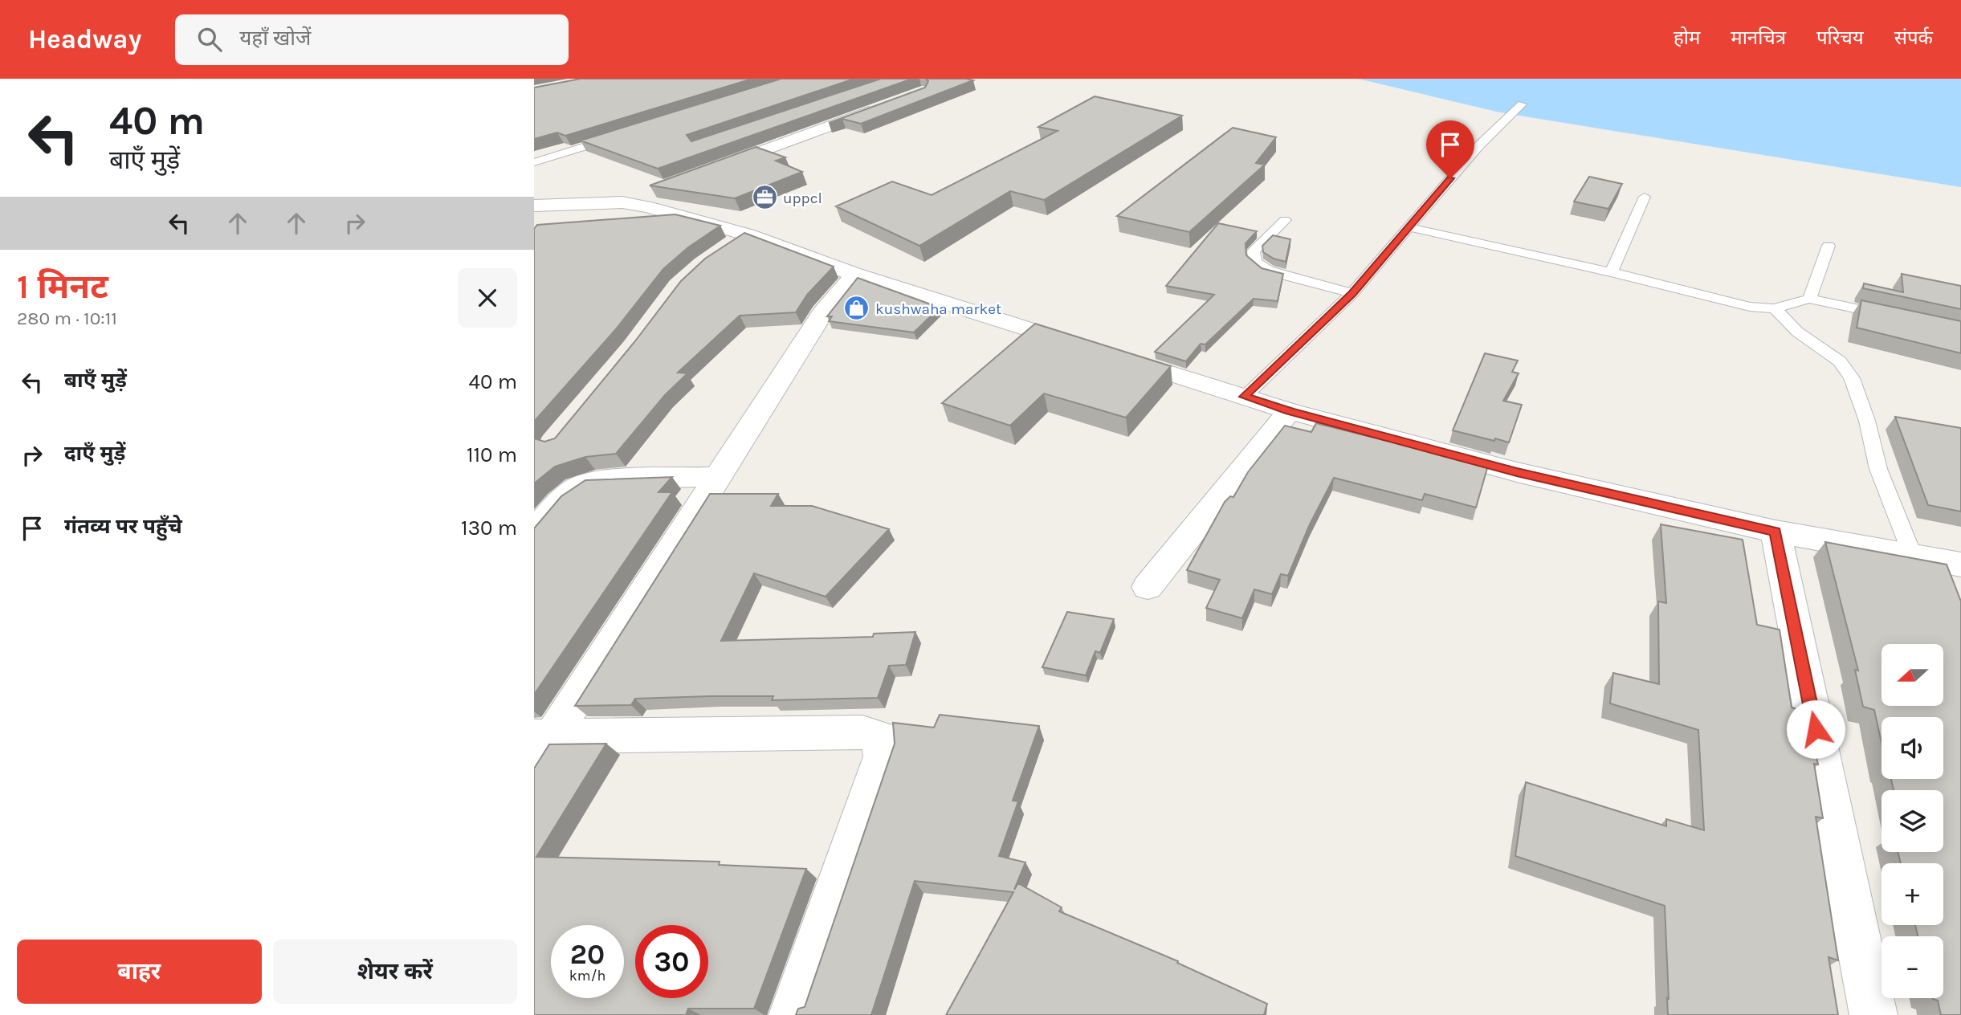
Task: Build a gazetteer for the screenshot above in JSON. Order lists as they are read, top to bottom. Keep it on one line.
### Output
{"places":{"office":["uppcl"],"shop":["kushwaha market"]},"north":"left","page":{"header":"Headway","search":"यहाँ खोजें","nav":["होम","मानचित्र","परिचय","संपर्क"],"turn":["40 m","बाएँ मुड़ें"],"heading":["1 मिनट","280 m · 10:11"],"list":[{"name":"बाएँ मुड़ें","value":"40 m"},{"name":"दाएँ मुड़ें","value":"110 m"},{"name":"गंतव्य पर पहुँचे","value":"130 m"}],"map_buttons":["+","−"],"speed":"20 km/h","limit":"30","buttons":["बाहर","शेयर करें"]}}
